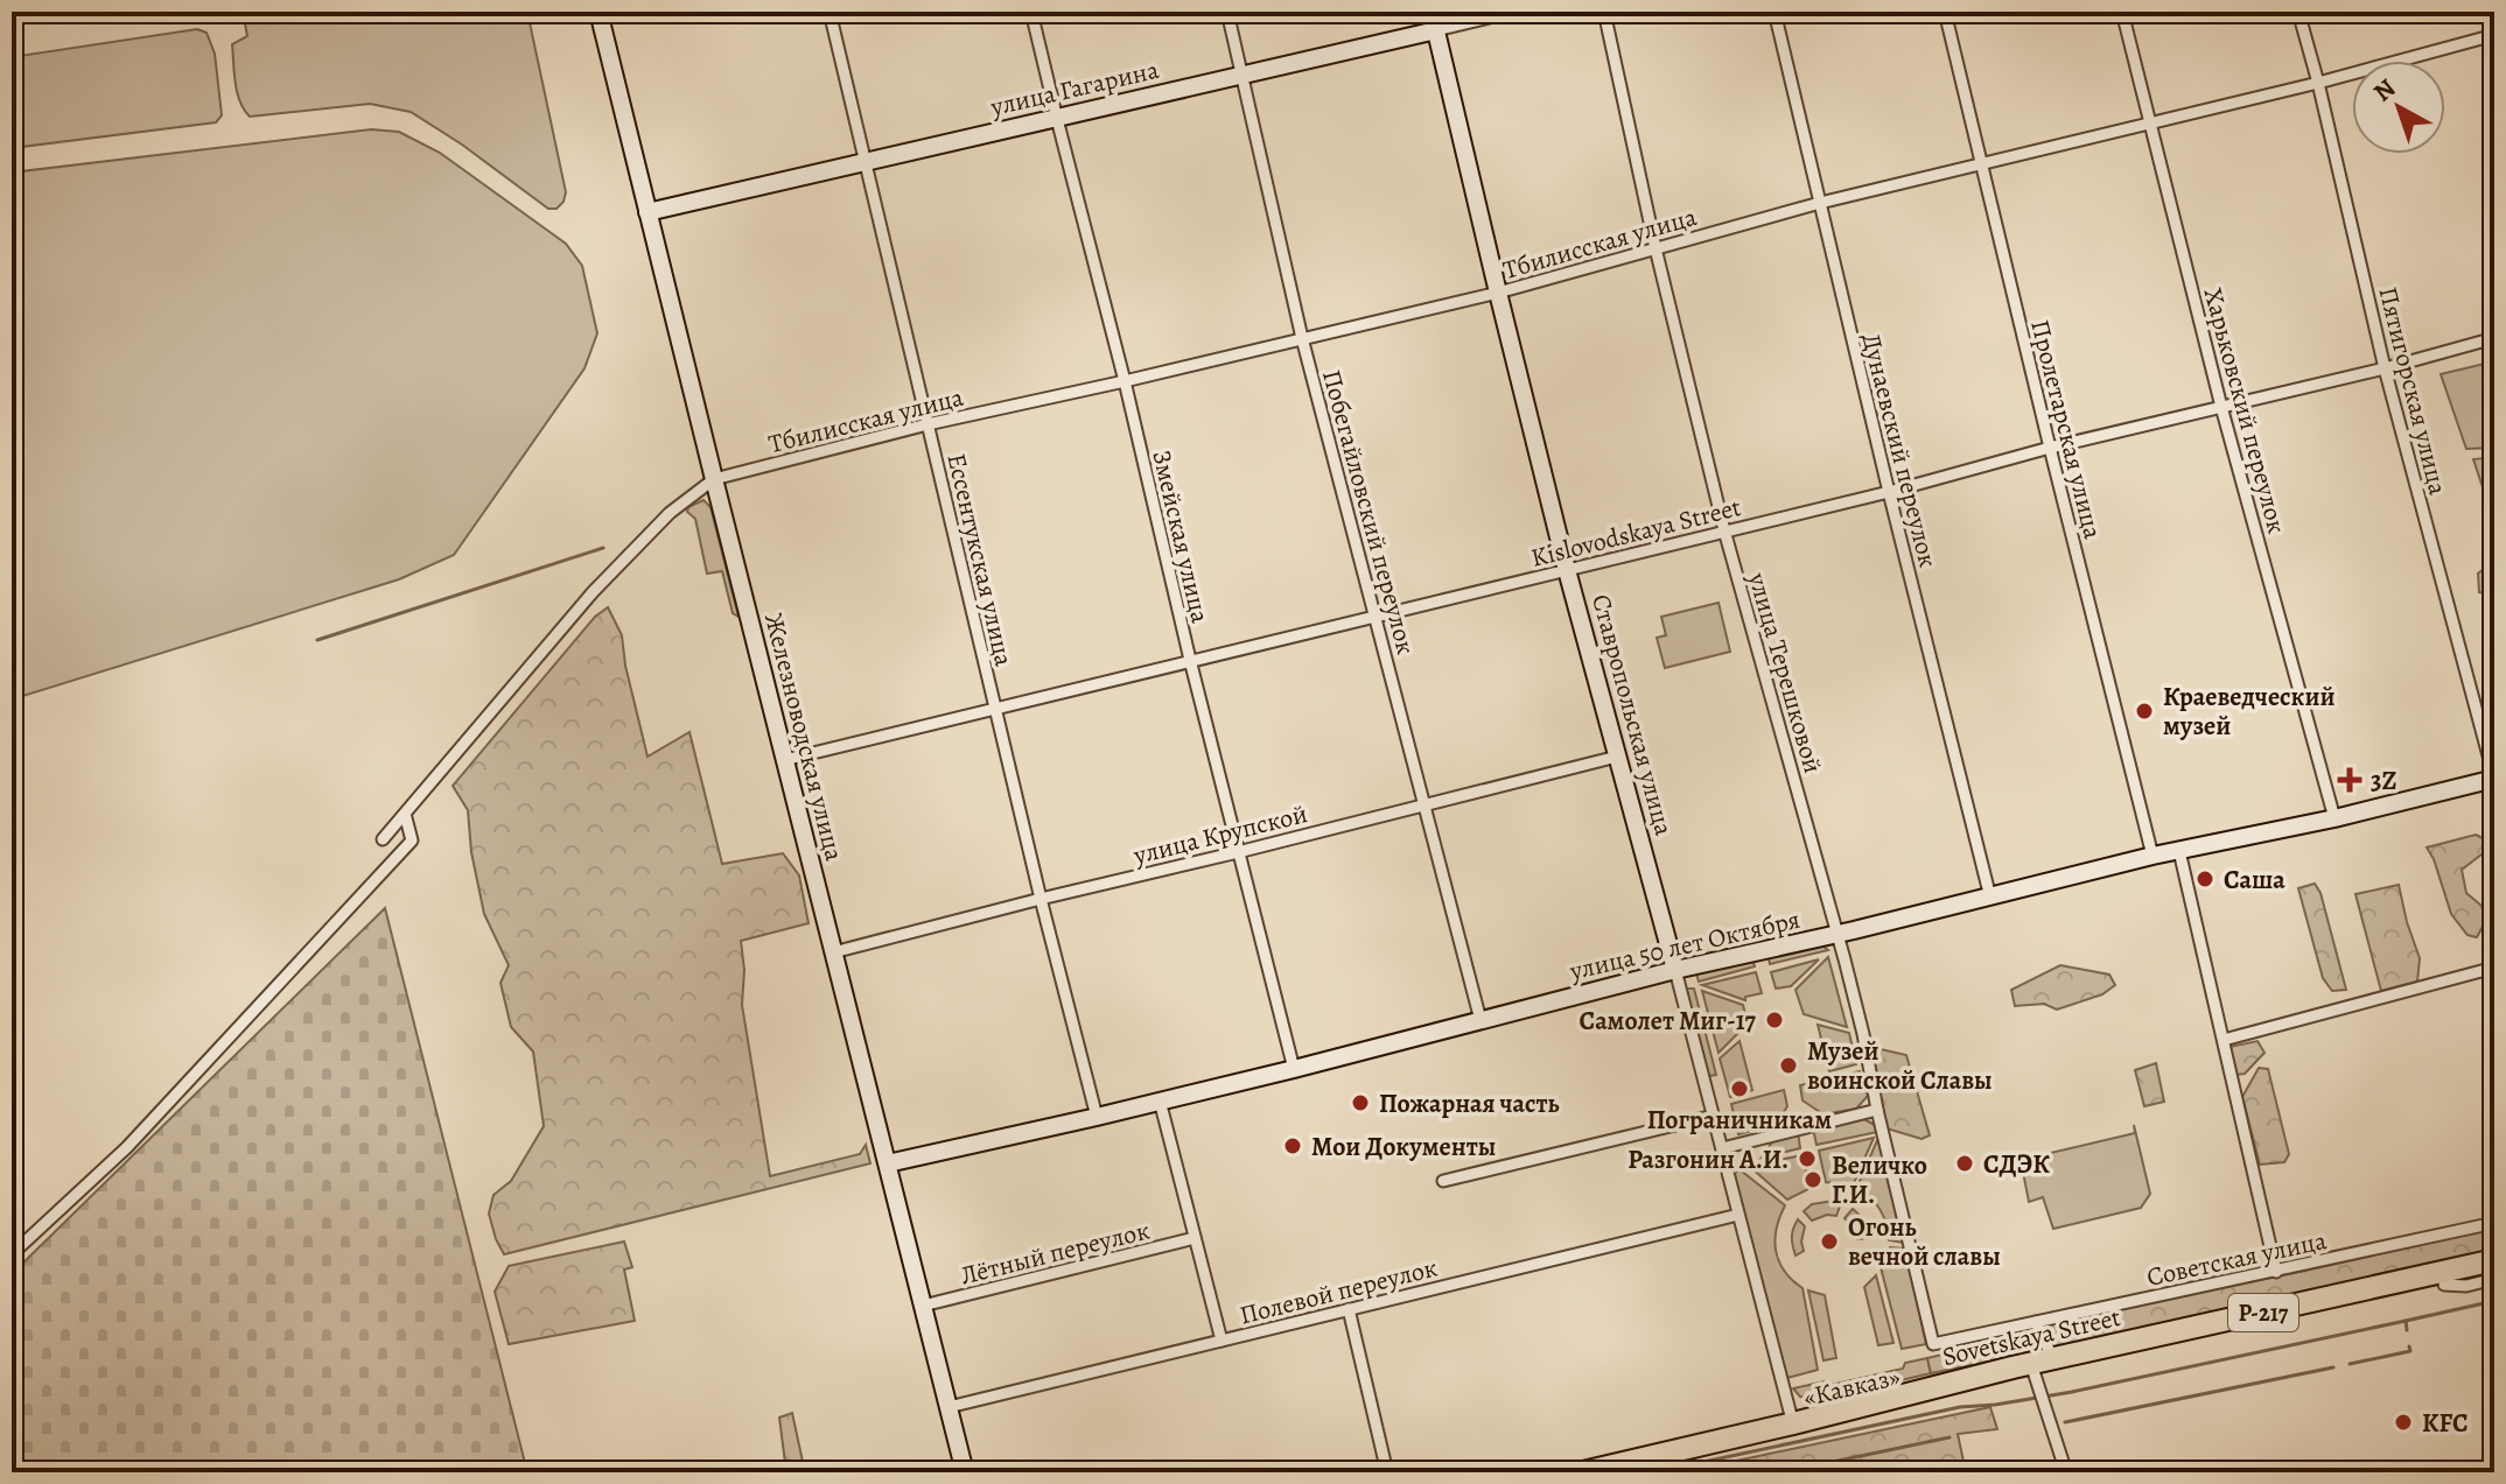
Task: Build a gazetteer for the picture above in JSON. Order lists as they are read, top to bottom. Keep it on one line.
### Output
{"streets":{"highway":["Р-217","Sovetskaya Street","«Кавказ»"],"main road":["улица Гагарина","Ставропольская улица","Железноводская улица","улица 50 лет Октября"],"street":["Тбилисская улица","Пятигорская улица","Харьковский переулок","Пролетарская улица","Дунаевский переулок","Побегайловский переулок","Kislovodskaya Street","Змейская улица","Ессентукская улица","улица Терешковой","улица Крупской","Лётный переулок","Советская улица","Полевой переулок"]},"crossings":[["улица Гагарина","Побегайловский переулок"],["улица Гагарина","Змейская улица"],["улица Гагарина","Ессентукская улица"],["улица Гагарина","Ставропольская улица"],["улица Гагарина","Железноводская улица"],["Тбилисская улица","Пятигорская улица"],["Тбилисская улица","Харьковский переулок"],["Тбилисская улица","Пролетарская улица"],["Тбилисская улица","Дунаевский переулок"],["Тбилисская улица","Побегайловский переулок"],["Тбилисская улица","Змейская улица"],["Тбилисская улица","Ессентукская улица"],["Тбилисская улица","улица Терешковой"],["Тбилисская улица","Ставропольская улица"],["Тбилисская улица","Железноводская улица"],["Пятигорская улица","Kislovodskaya Street"],["Пятигорская улица","улица 50 лет Октября"],["Харьковский переулок","Kislovodskaya Street"],["Харьковский переулок","улица 50 лет Октября"],["Пролетарская улица","Kislovodskaya Street"],["Пролетарская улица","улица 50 лет Октября"],["Дунаевский переулок","Kislovodskaya Street"],["Дунаевский переулок","улица 50 лет Октября"],["Побегайловский переулок","Kislovodskaya Street"],["Побегайловский переулок","улица Крупской"],["Побегайловский переулок","улица 50 лет Октября"],["Kislovodskaya Street","Змейская улица"],["Kislovodskaya Street","Ессентукская улица"],["Kislovodskaya Street","улица Терешковой"],["Kislovodskaya Street","Ставропольская улица"],["Kislovodskaya Street","Железноводская улица"],["Змейская улица","улица Крупской"],["Змейская улица","улица 50 лет Октября"],["Ессентукская улица","улица Крупской"],["Ессентукская улица","улица 50 лет Октября"],["улица Терешковой","улица 50 лет Октября"],["улица Терешковой","Советская улица"],["Ставропольская улица","улица Крупской"],["Ставропольская улица","улица 50 лет Октября"],["Ставропольская улица","Полевой переулок"],["Ставропольская улица","Sovetskaya Street"],["Ставропольская улица","«Кавказ»"],["Железноводская улица","улица Крупской"],["Железноводская улица","улица 50 лет Октября"],["Железноводская улица","Лётный переулок"],["Железноводская улица","Полевой переулок"],["Р-217","Sovetskaya Street"],["Sovetskaya Street","«Кавказ»"]],"places":{"other":["Краеведческий музей","Саша","Самолет Миг-17","Музей воинской Славы","Пограничникам","Пожарная часть","Мои Документы","Разгонин А.И.","СДЭК","Величко Г.И.","Огонь вечной славы","KFC"],"health":["3Z"]},"north":"top left"}
